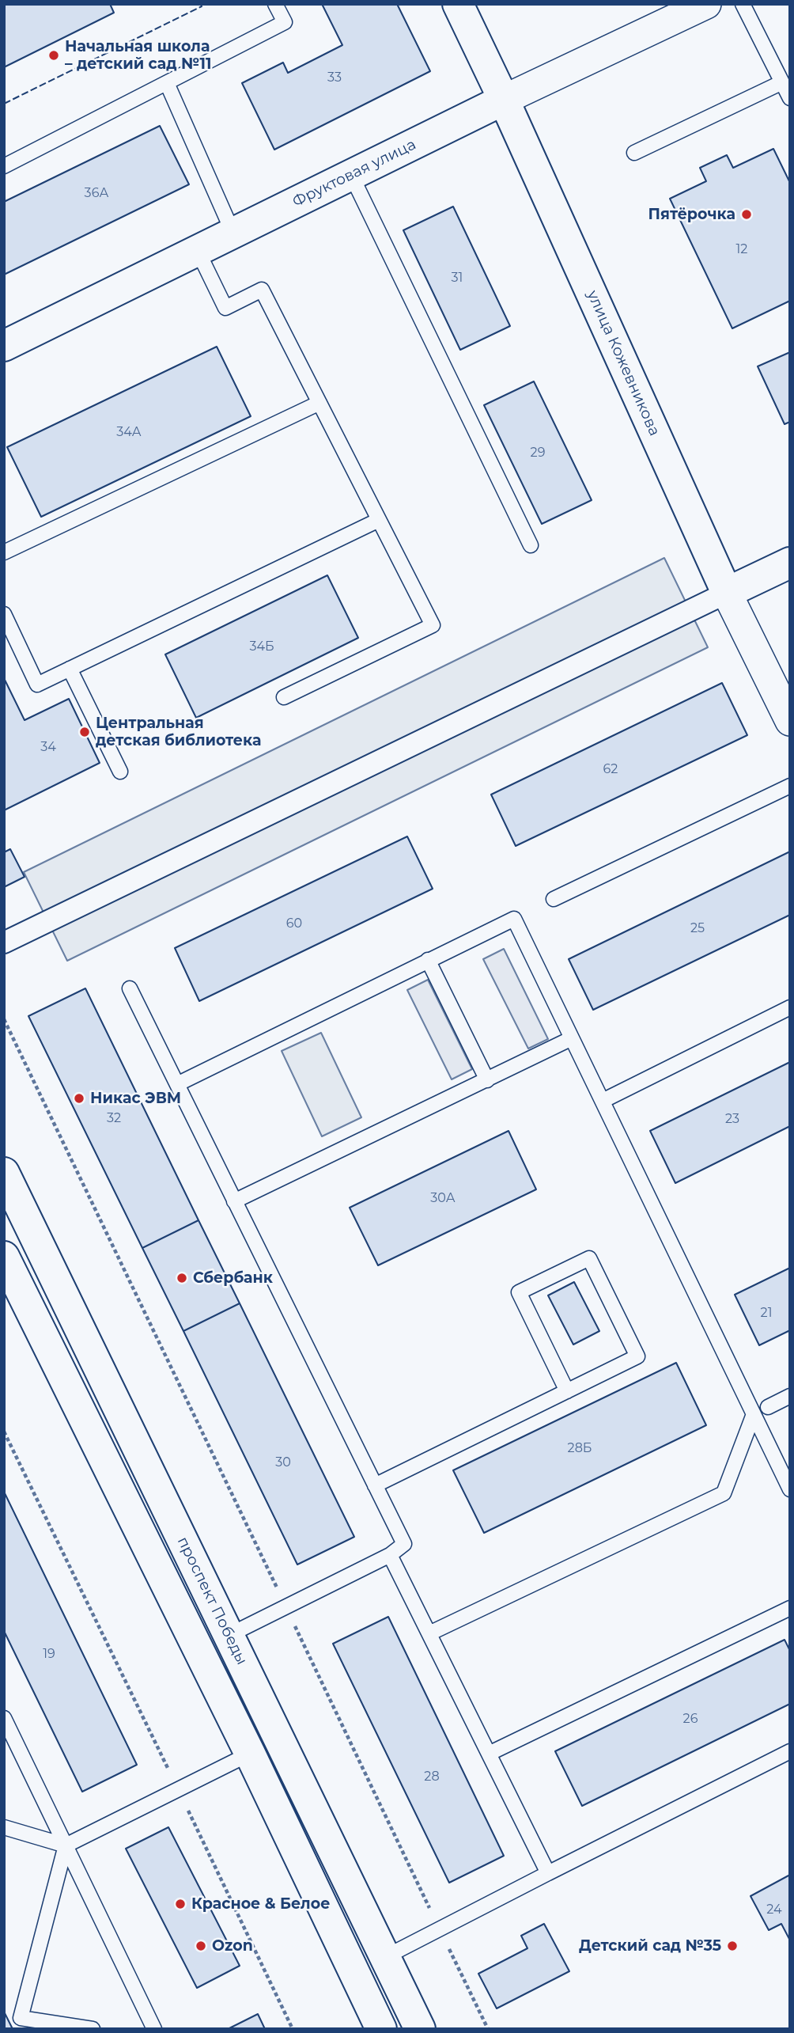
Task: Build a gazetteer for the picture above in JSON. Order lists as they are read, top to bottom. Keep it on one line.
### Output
{"streets":{"main road":["Фруктовая улица","улица Кожевникова","проспект Победы"]},"crossings":[["Фруктовая улица","улица Кожевникова"]],"places":["Начальная школа – детский сад №11","Пятёрочка","Центральная детская библиотека","Никас ЭВМ","Сбербанк","Красное & Белое","Ozon","Детский сад №35"],"house_numbers":["33","36А","12","31","34А","29","34Б","34","62","60","25","32","23","30А","21","28Б","30","19","26","28","24"]}
